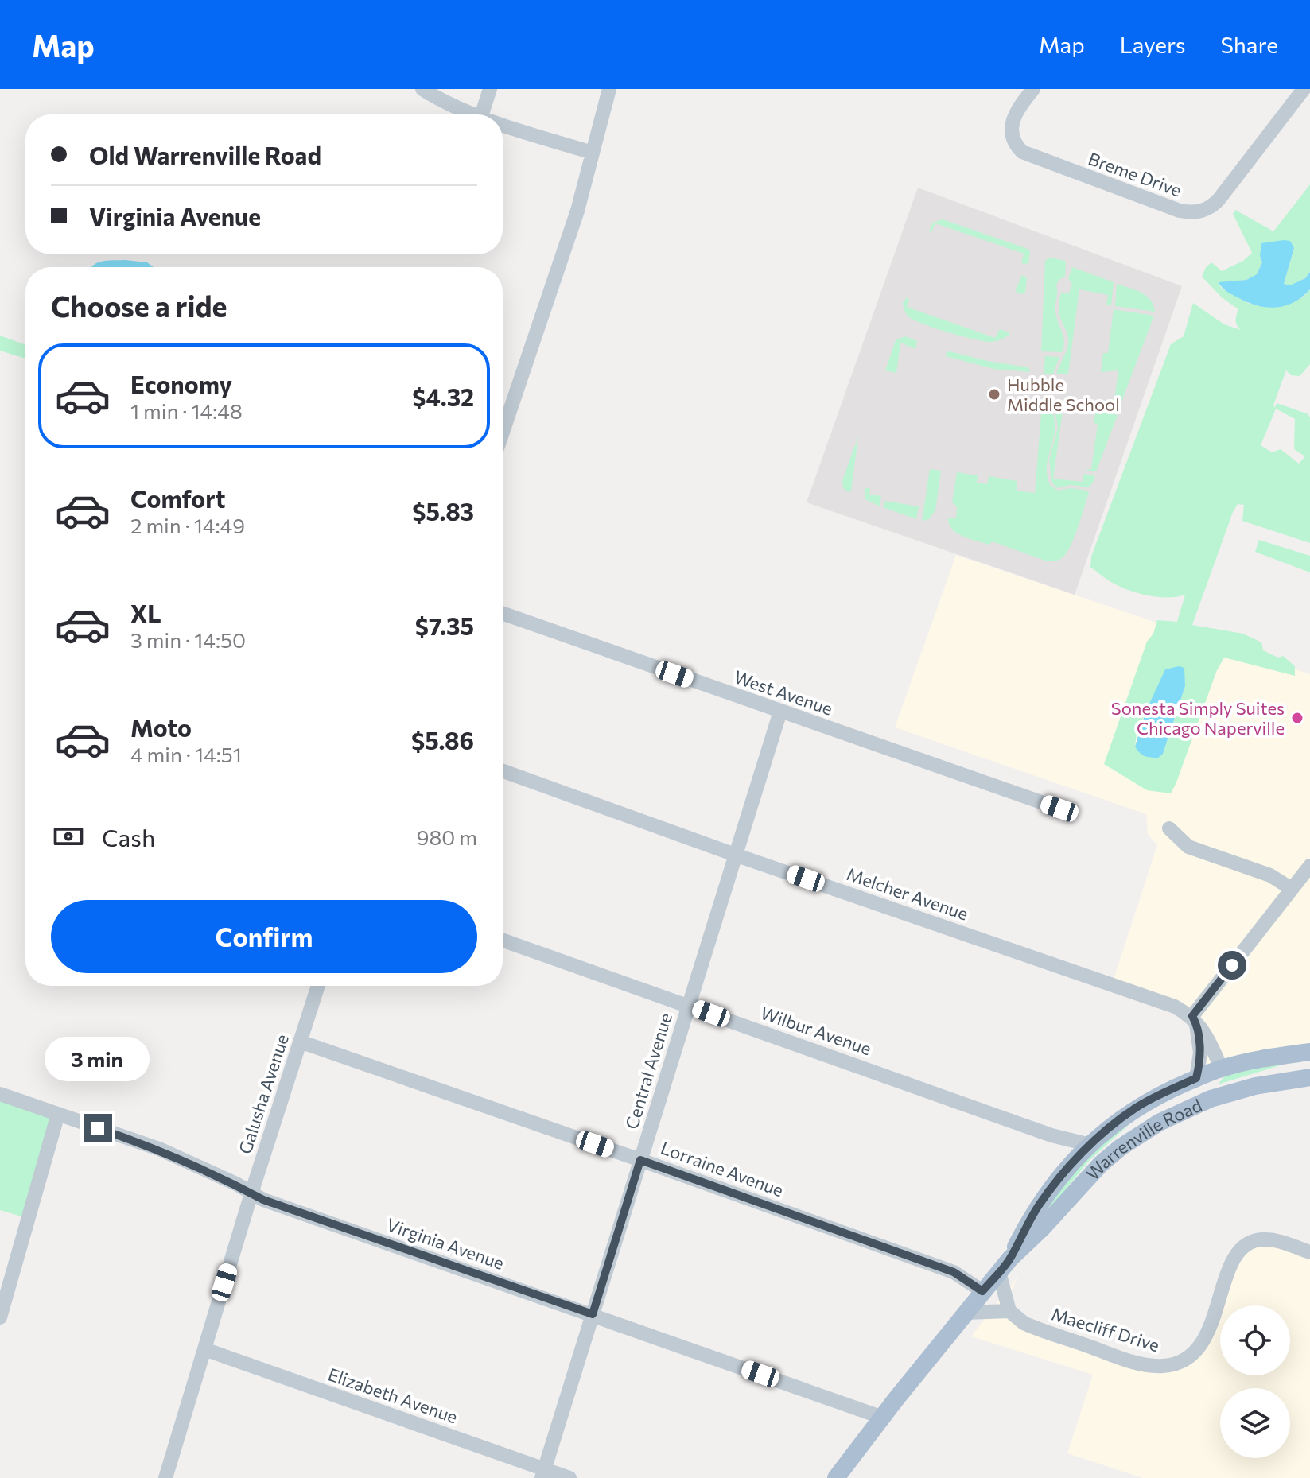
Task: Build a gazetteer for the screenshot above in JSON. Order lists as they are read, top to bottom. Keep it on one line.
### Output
{"streets":{"main road":["Warrenville Road"],"street":["Breme Drive","West Avenue","Melcher Avenue","Wilbur Avenue","Central Avenue","Galusha Avenue","Lorraine Avenue","Virginia Avenue","Maecliff Drive","Elizabeth Avenue"]},"crossings":[["West Avenue","Central Avenue"],["Melcher Avenue","Central Avenue"],["Wilbur Avenue","Central Avenue"],["Wilbur Avenue","Warrenville Road"],["Central Avenue","Lorraine Avenue"],["Central Avenue","Virginia Avenue"],["Central Avenue","Elizabeth Avenue"],["Galusha Avenue","Lorraine Avenue"],["Galusha Avenue","Virginia Avenue"],["Galusha Avenue","Elizabeth Avenue"],["Warrenville Road","Lorraine Avenue"],["Warrenville Road","Virginia Avenue"]],"places":["Hubble Middle School","Sonesta Simply Suites Chicago Naperville"],"page":{"header":"Map","nav":["Map","Layers","Share"],"banner":["Old Warrenville Road","Virginia Avenue"],"heading":"Choose a ride","list":[{"name":"Economy","note":"1 min · 14:48","value":"$4.32"},{"name":"Comfort","note":"2 min · 14:49","value":"$5.83"},{"name":"XL","note":"3 min · 14:50","value":"$7.35"},{"name":"Moto","note":"4 min · 14:51","value":"$5.86"}],"pay":["Cash","980 m"],"buttons":"Confirm","bubble":"3 min"}}
